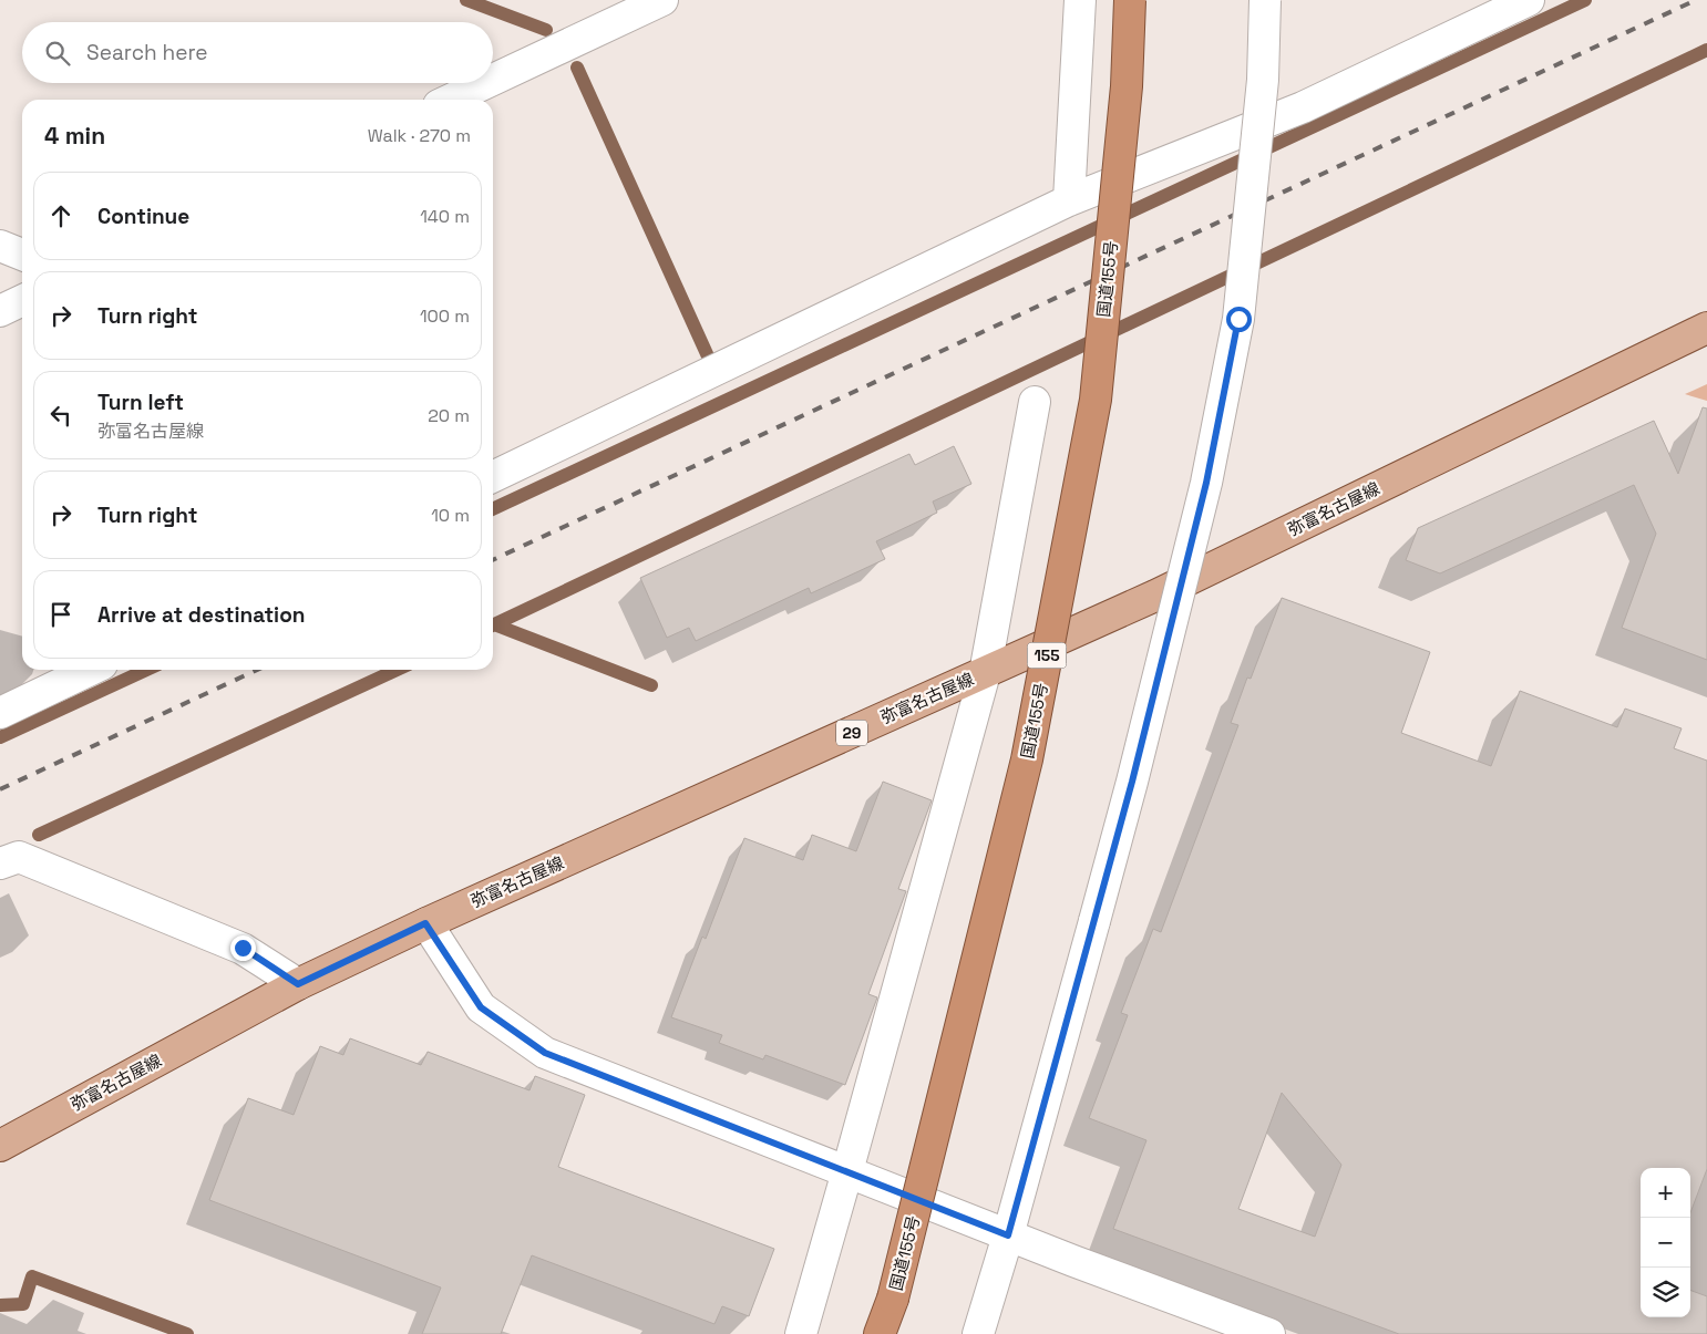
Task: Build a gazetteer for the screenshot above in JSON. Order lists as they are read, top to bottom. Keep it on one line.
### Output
{"streets":{"highway":["国道155号","155"],"main road":["弥富名古屋線","29"]},"page":{"search":"Search here","heading":["4 min","Walk · 270 m"],"list":[["Continue","140 m"],["Turn right","100 m"],["Turn left","弥富名古屋線","20 m"],["Turn right","10 m"],"Arrive at destination"],"map_buttons":["+","−"]}}
